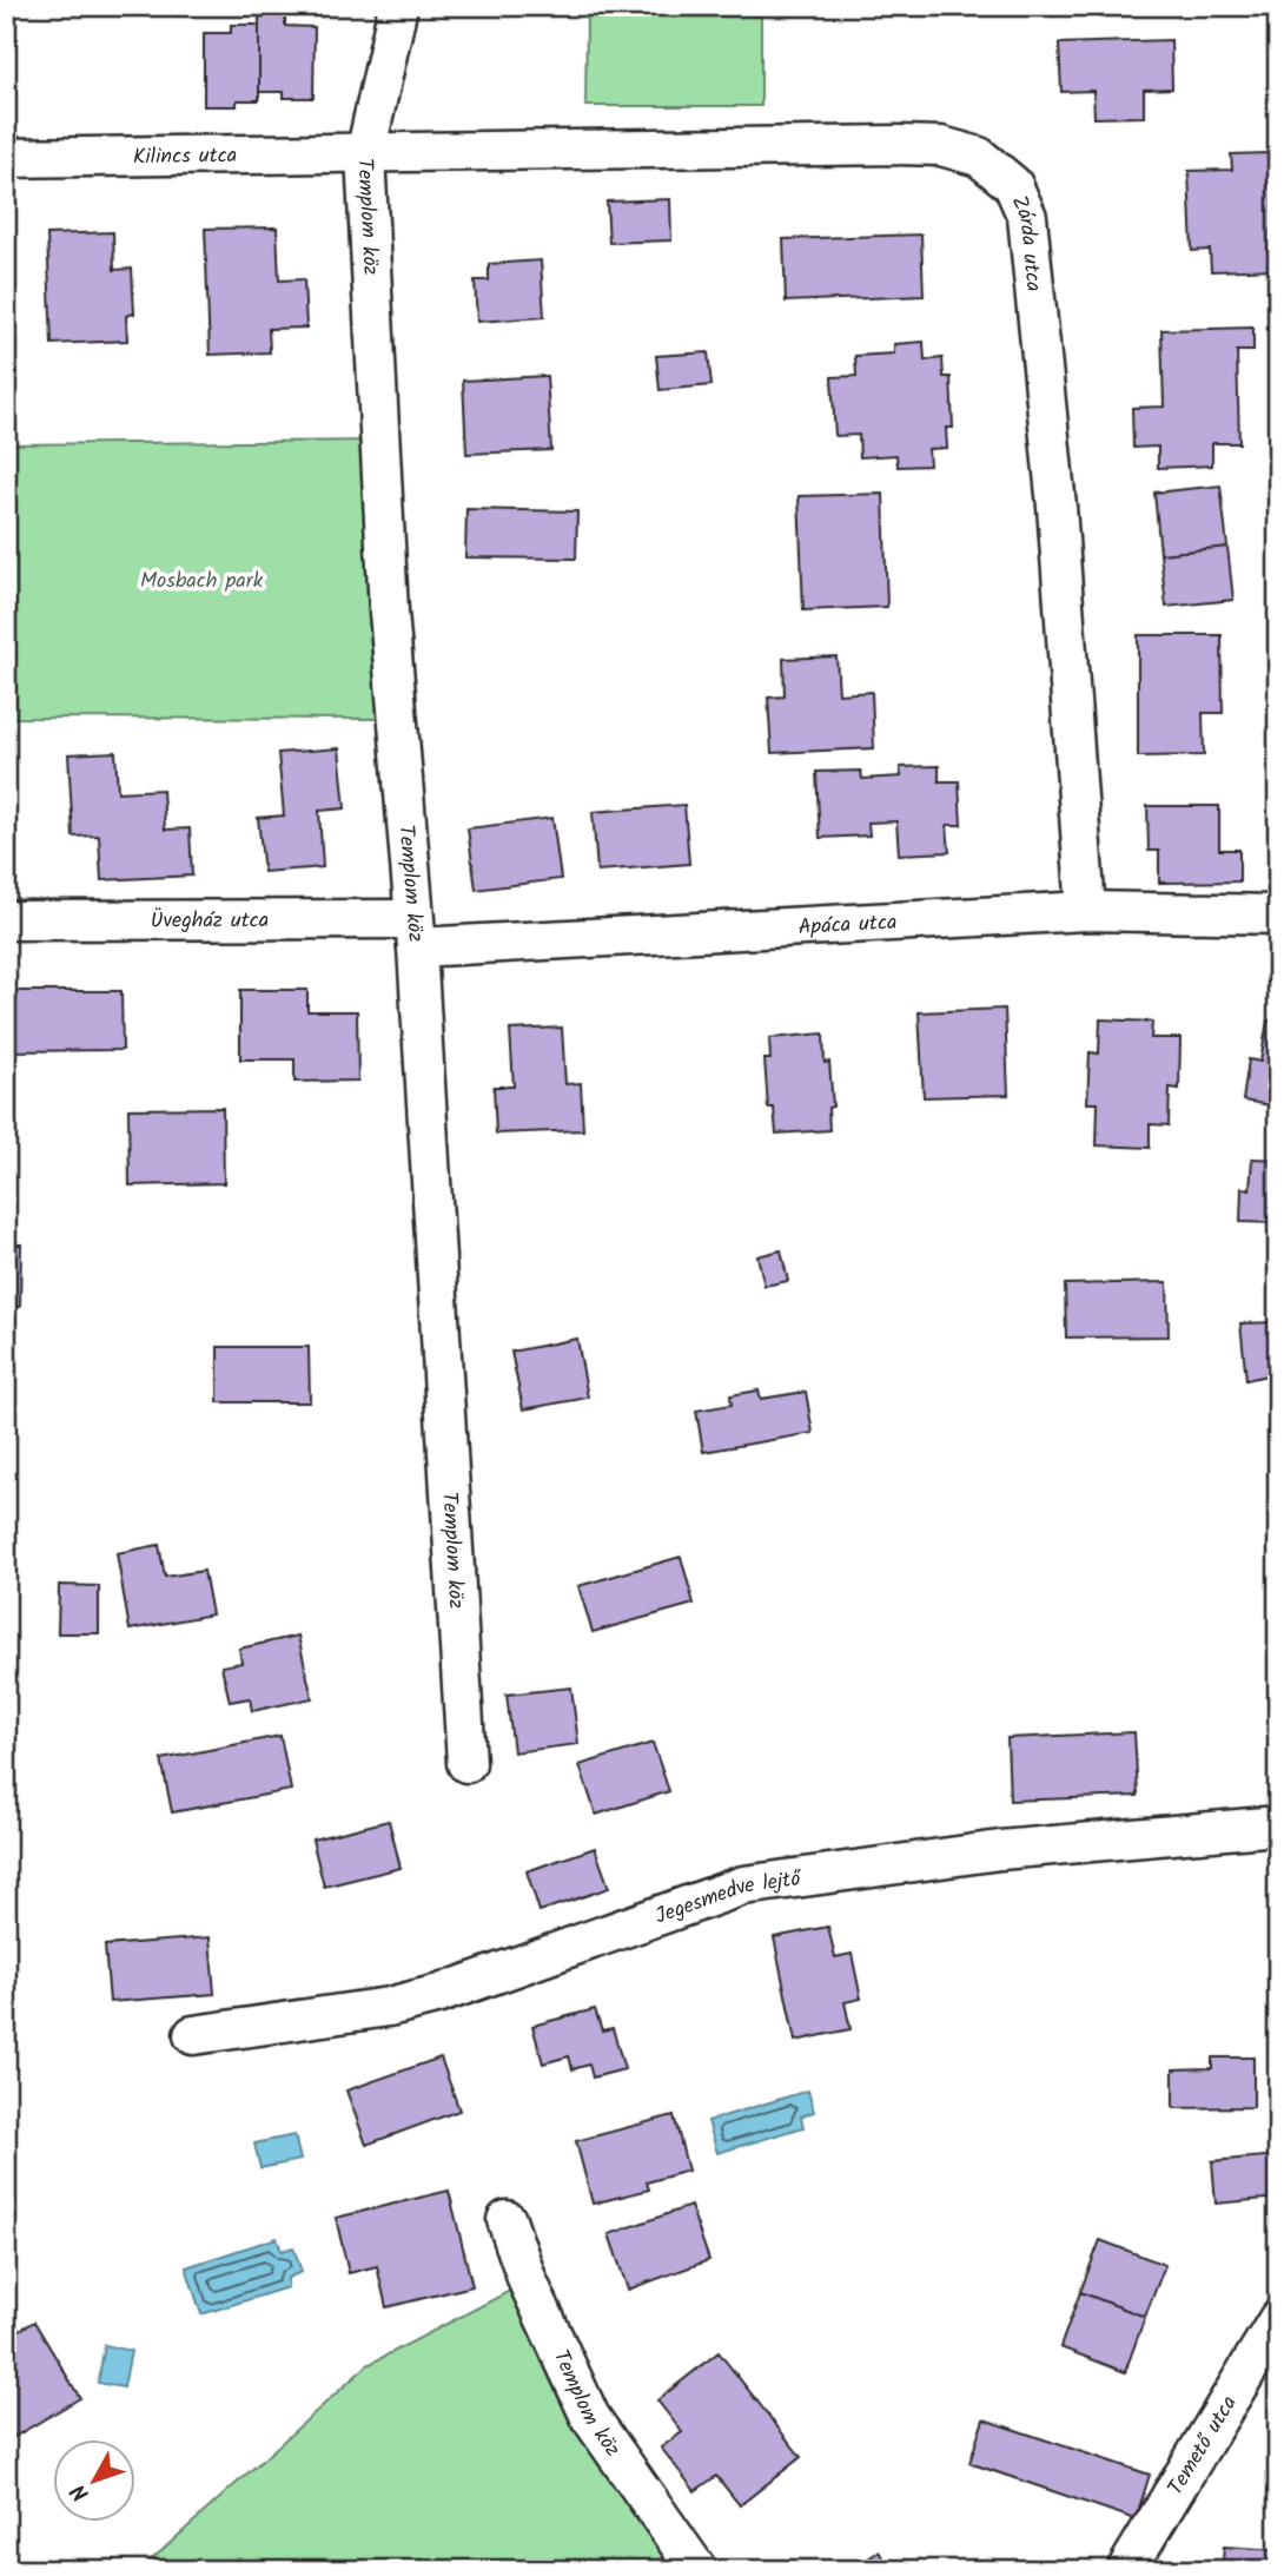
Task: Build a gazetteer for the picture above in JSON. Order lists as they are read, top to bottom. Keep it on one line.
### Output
{"streets":{"street":["Kilincs utca","Templom köz","Zárda utca","Üvegház utca","Apáca utca","Jegesmedve lejtő","Temető utca"]},"crossings":[["Kilincs utca","Templom köz"],["Kilincs utca","Zárda utca"],["Templom köz","Zárda utca"],["Templom köz","Üvegház utca"],["Templom köz","Apáca utca"],["Zárda utca","Apáca utca"],["Üvegház utca","Apáca utca"]],"parks":["Mosbach park"],"north":"bottom left"}
